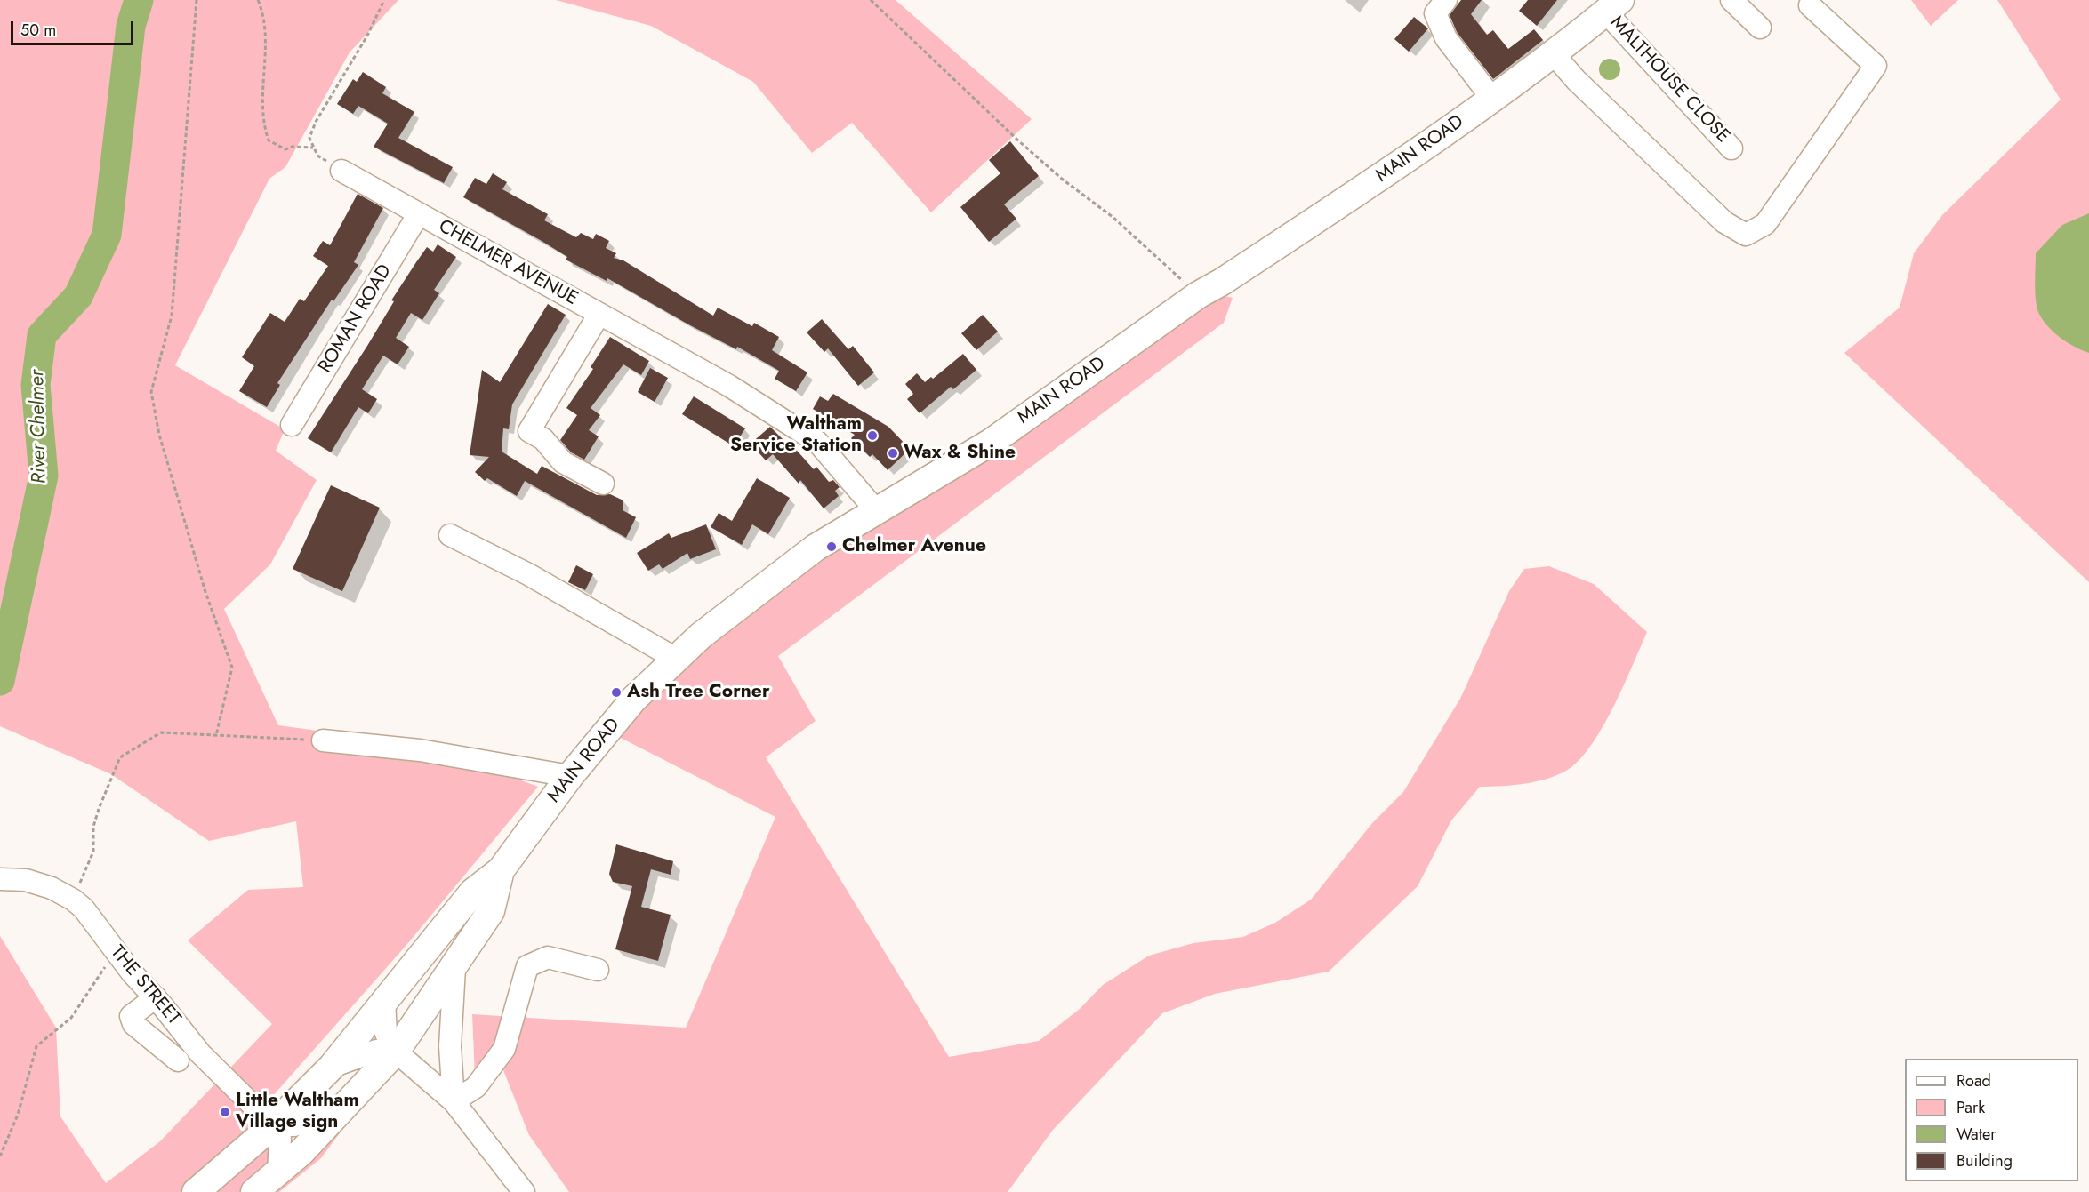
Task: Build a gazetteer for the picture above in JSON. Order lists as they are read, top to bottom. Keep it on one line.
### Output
{"streets":{"main road":["MAIN ROAD"],"street":["MALTHOUSE CLOSE","CHELMER AVENUE","ROMAN ROAD","THE STREET"]},"crossings":[["MALTHOUSE CLOSE","MAIN ROAD"],["MAIN ROAD","CHELMER AVENUE"],["MAIN ROAD","THE STREET"],["CHELMER AVENUE","ROMAN ROAD"]],"water":["River Chelmer"],"places":["Waltham Service Station","Wax & Shine","Chelmer Avenue","Ash Tree Corner","Little Waltham Village sign"],"legend":["Road","Park","Water","Building"],"scale_bar":"50 m"}
